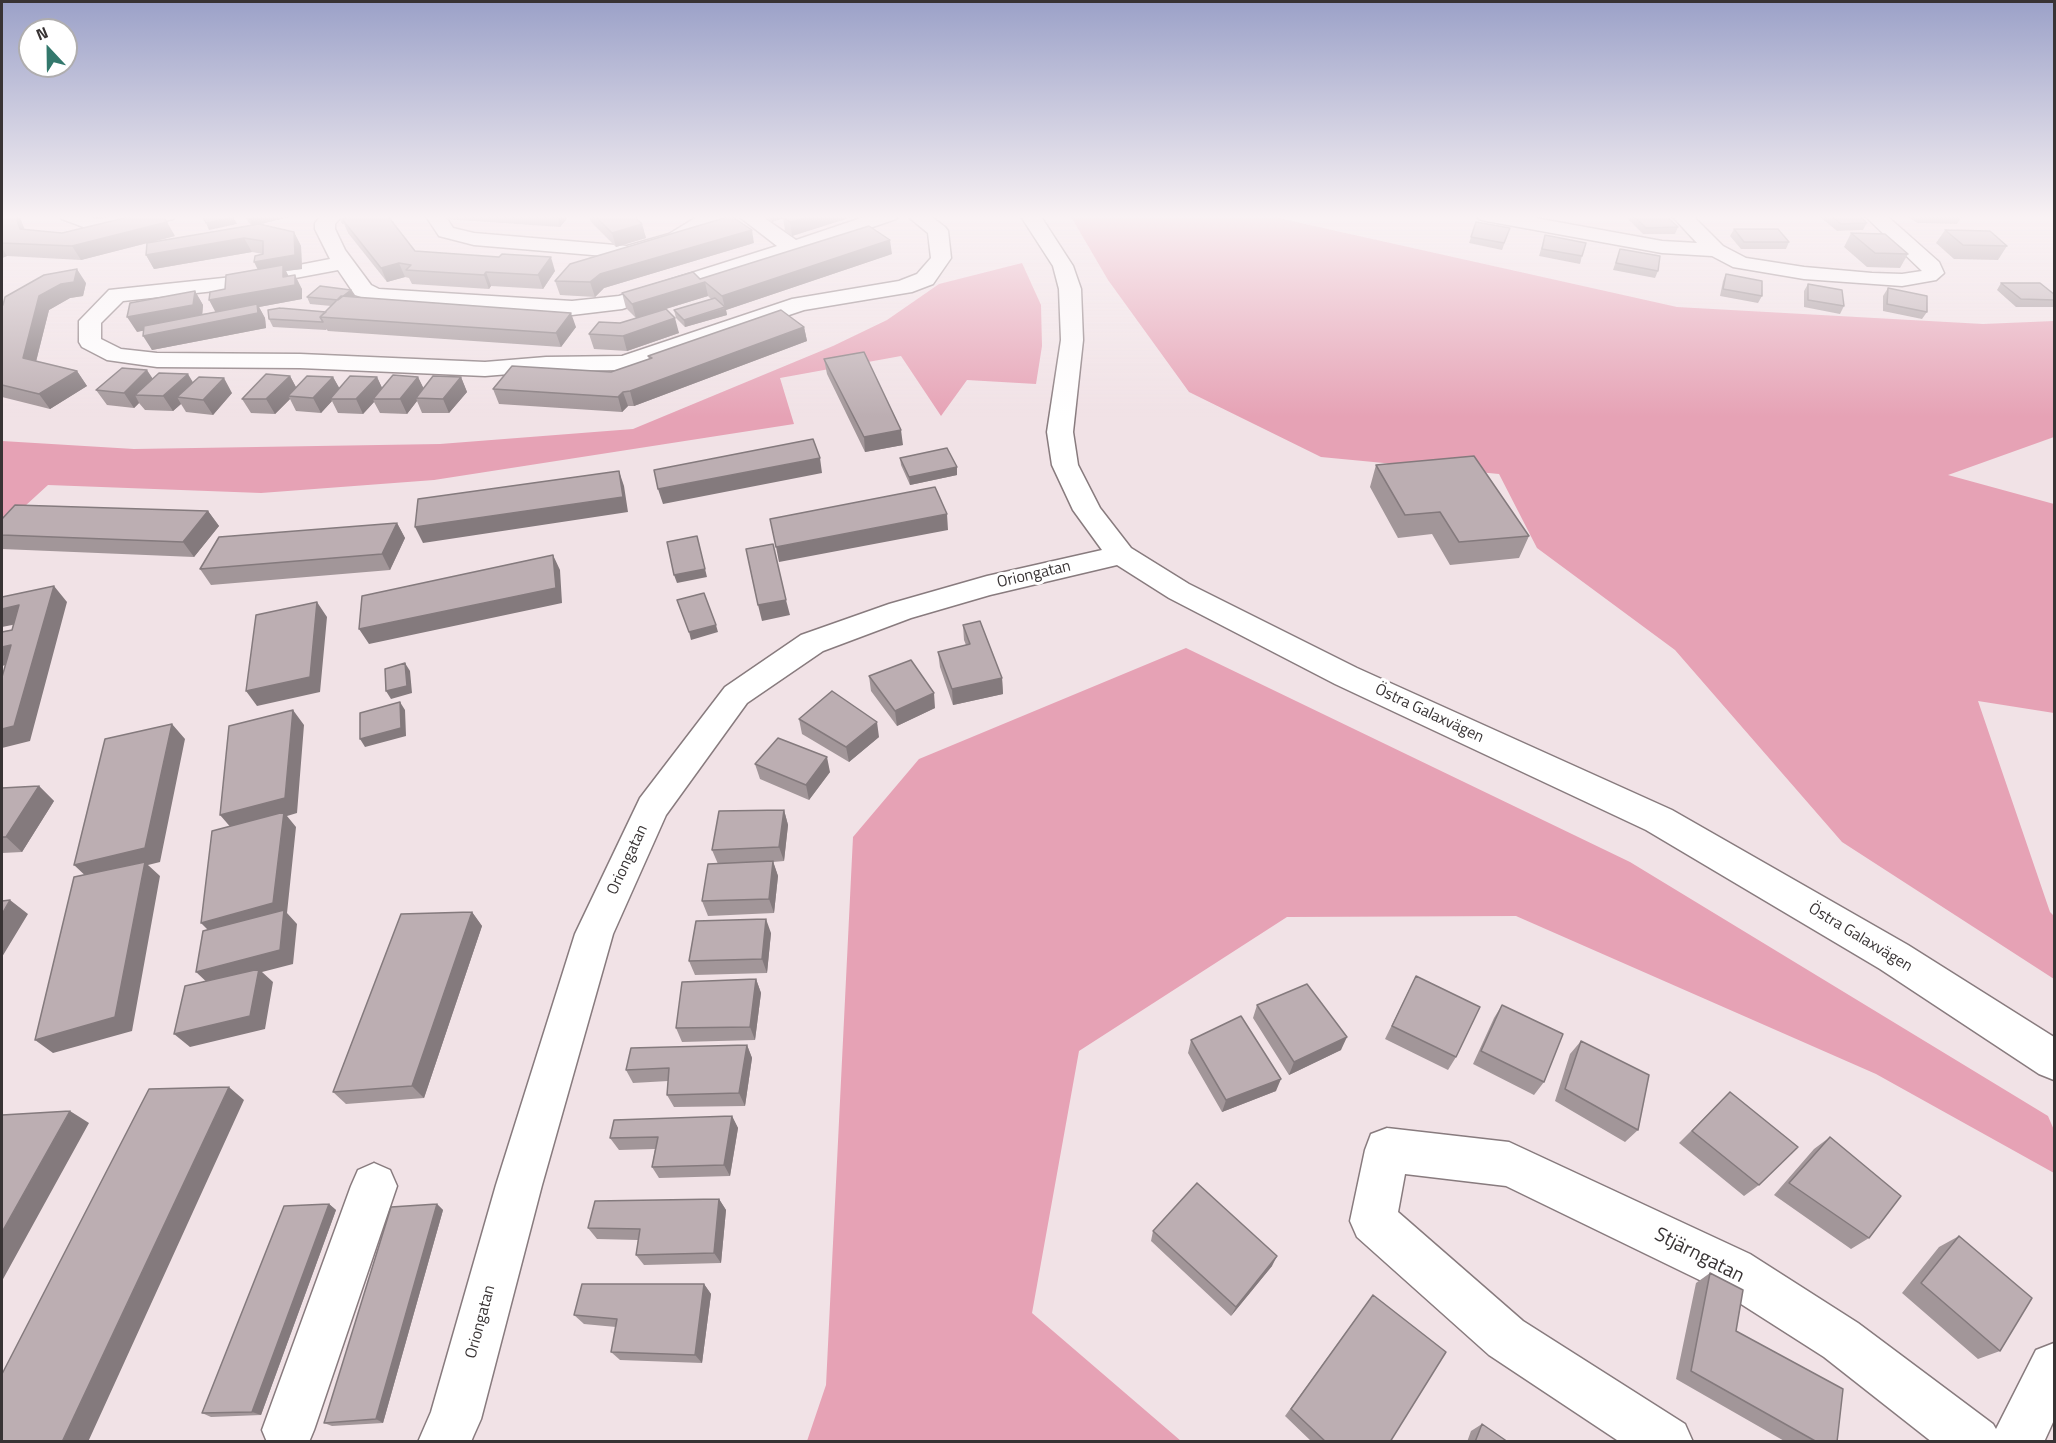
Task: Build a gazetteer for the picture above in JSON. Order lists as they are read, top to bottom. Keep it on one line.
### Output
{"streets":{"street":["Oriongatan","Östra Galaxvägen","Stjärngatan"]},"crossings":[["Oriongatan","Östra Galaxvägen"]],"north":"top"}
